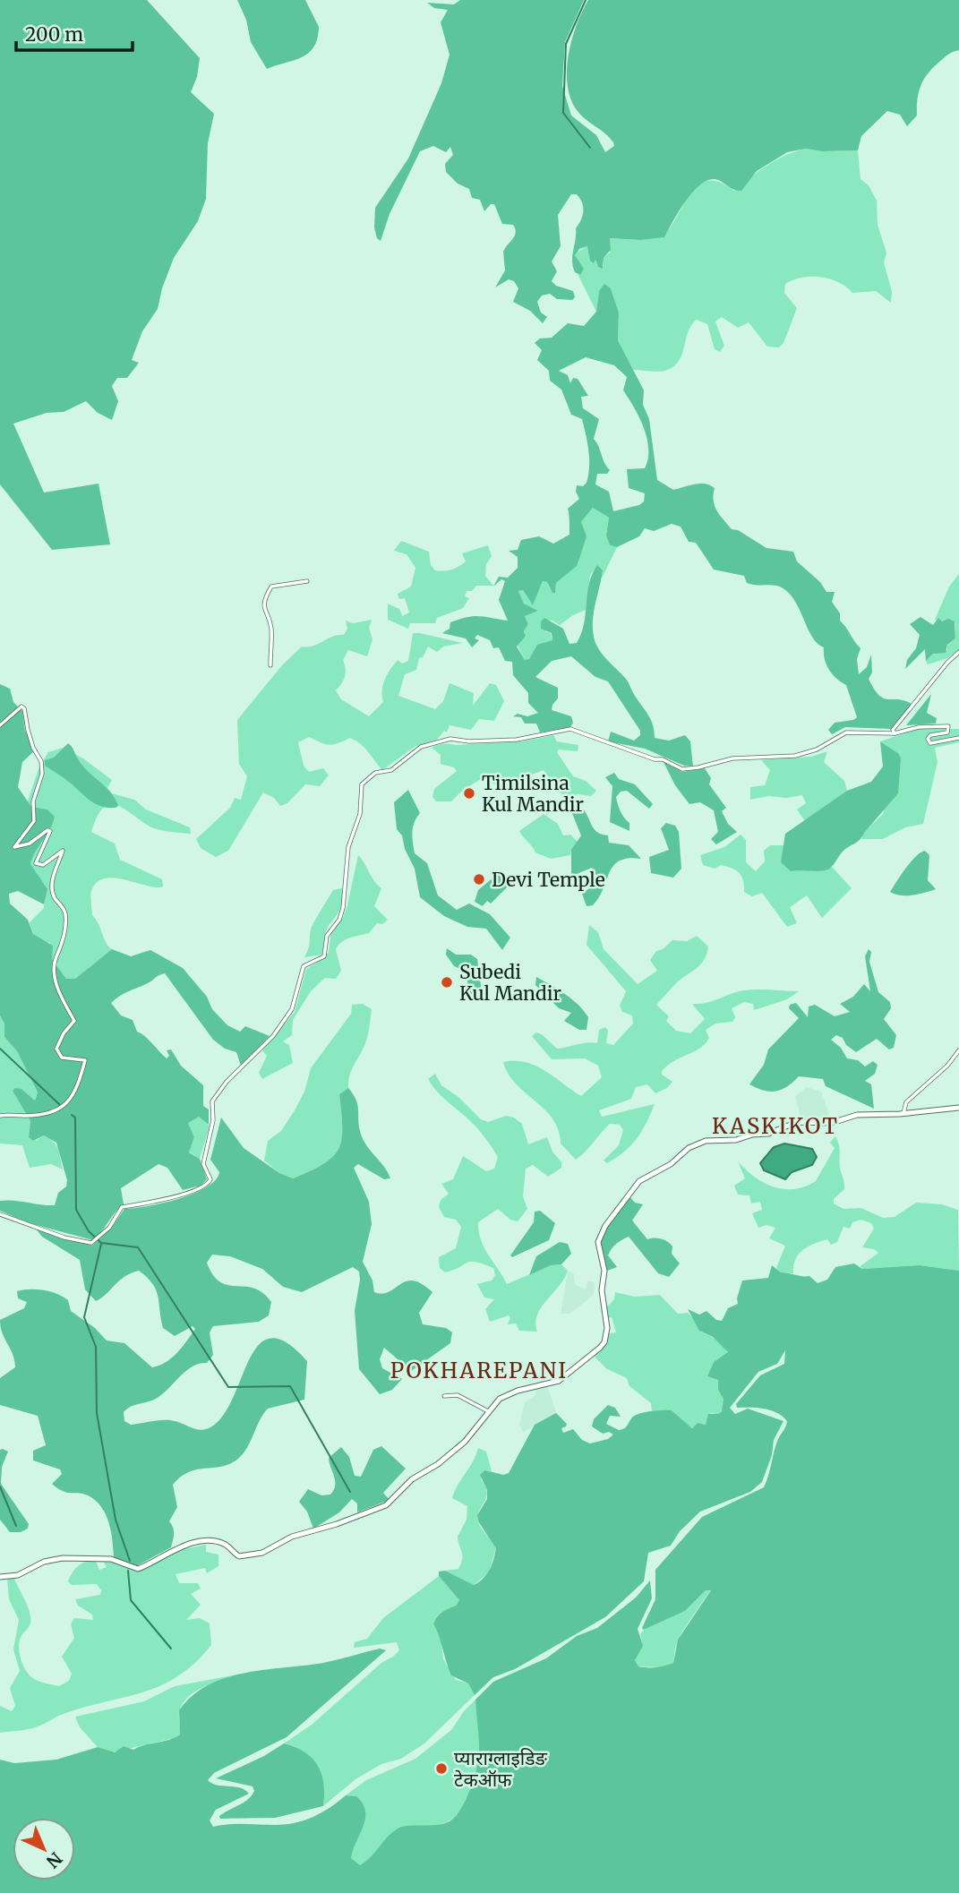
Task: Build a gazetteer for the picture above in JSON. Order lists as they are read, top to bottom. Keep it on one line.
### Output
{"districts":["KASKIKOT","POKHAREPANI"],"places":["Timilsina Kul Mandir","Devi Temple","Subedi Kul Mandir","प्याराग्लाइडिङ टेकऑफ"],"scale_bar":"200 m","north":"bottom right"}
